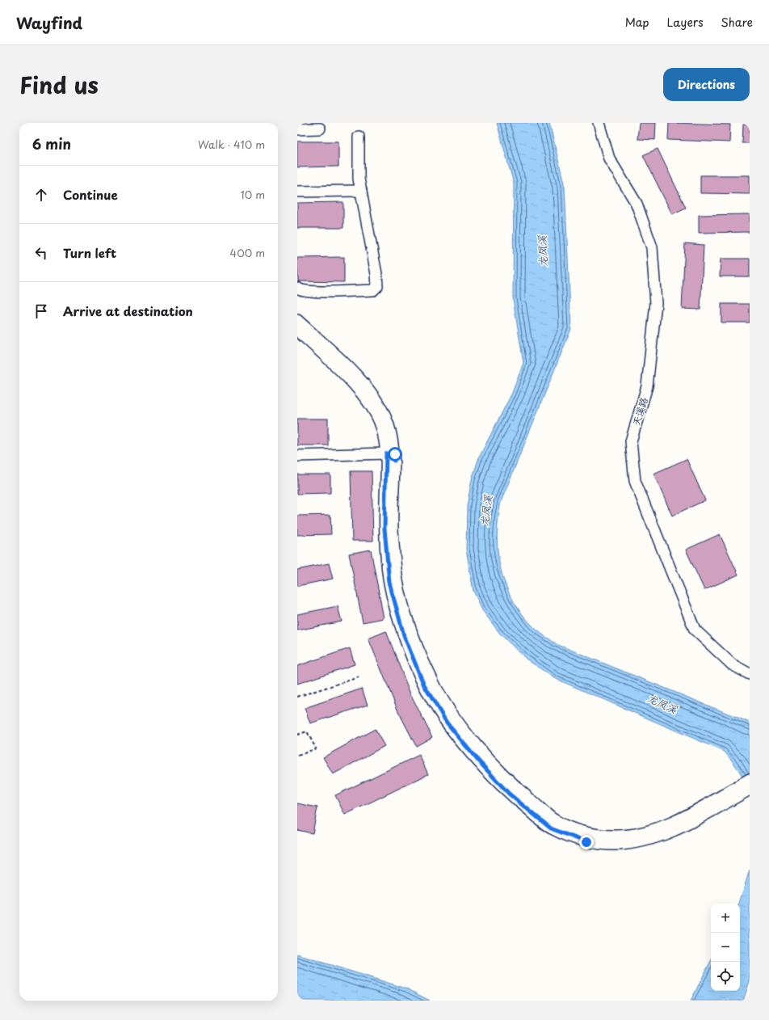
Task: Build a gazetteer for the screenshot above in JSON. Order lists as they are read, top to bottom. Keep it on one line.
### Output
{"streets":{"street":["天溪路"]},"water":["龙凤溪"],"page":{"header":"Wayfind","nav":["Map","Layers","Share"],"title":"Find us","buttons":"Directions","heading":["6 min","Walk · 410 m"],"list":[["Continue","10 m"],["Turn left","400 m"],"Arrive at destination"],"map_buttons":["+","−"]}}
